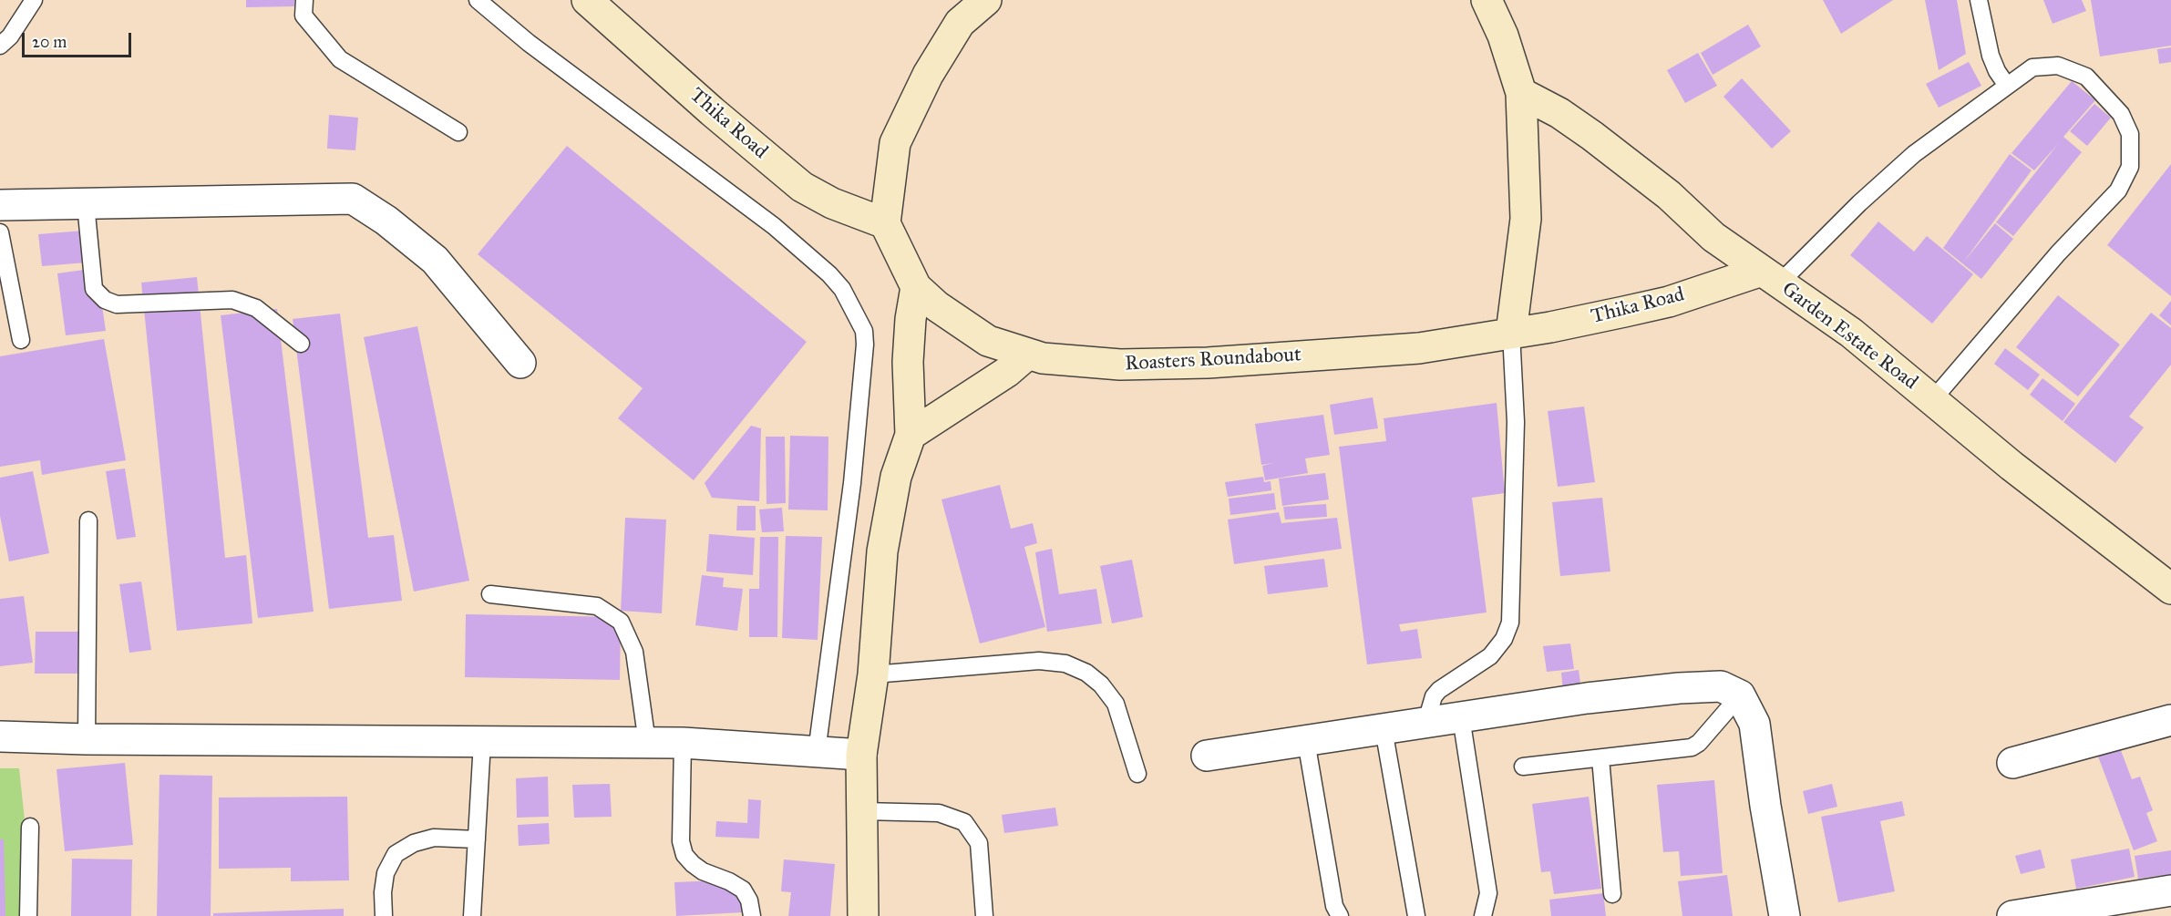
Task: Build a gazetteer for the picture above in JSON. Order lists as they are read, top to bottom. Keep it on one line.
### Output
{"streets":{"street":["Thika Road","Garden Estate Road","Roasters Roundabout"]},"crossings":[["Thika Road","Garden Estate Road"],["Thika Road","Roasters Roundabout"]],"scale_bar":"20 m"}
